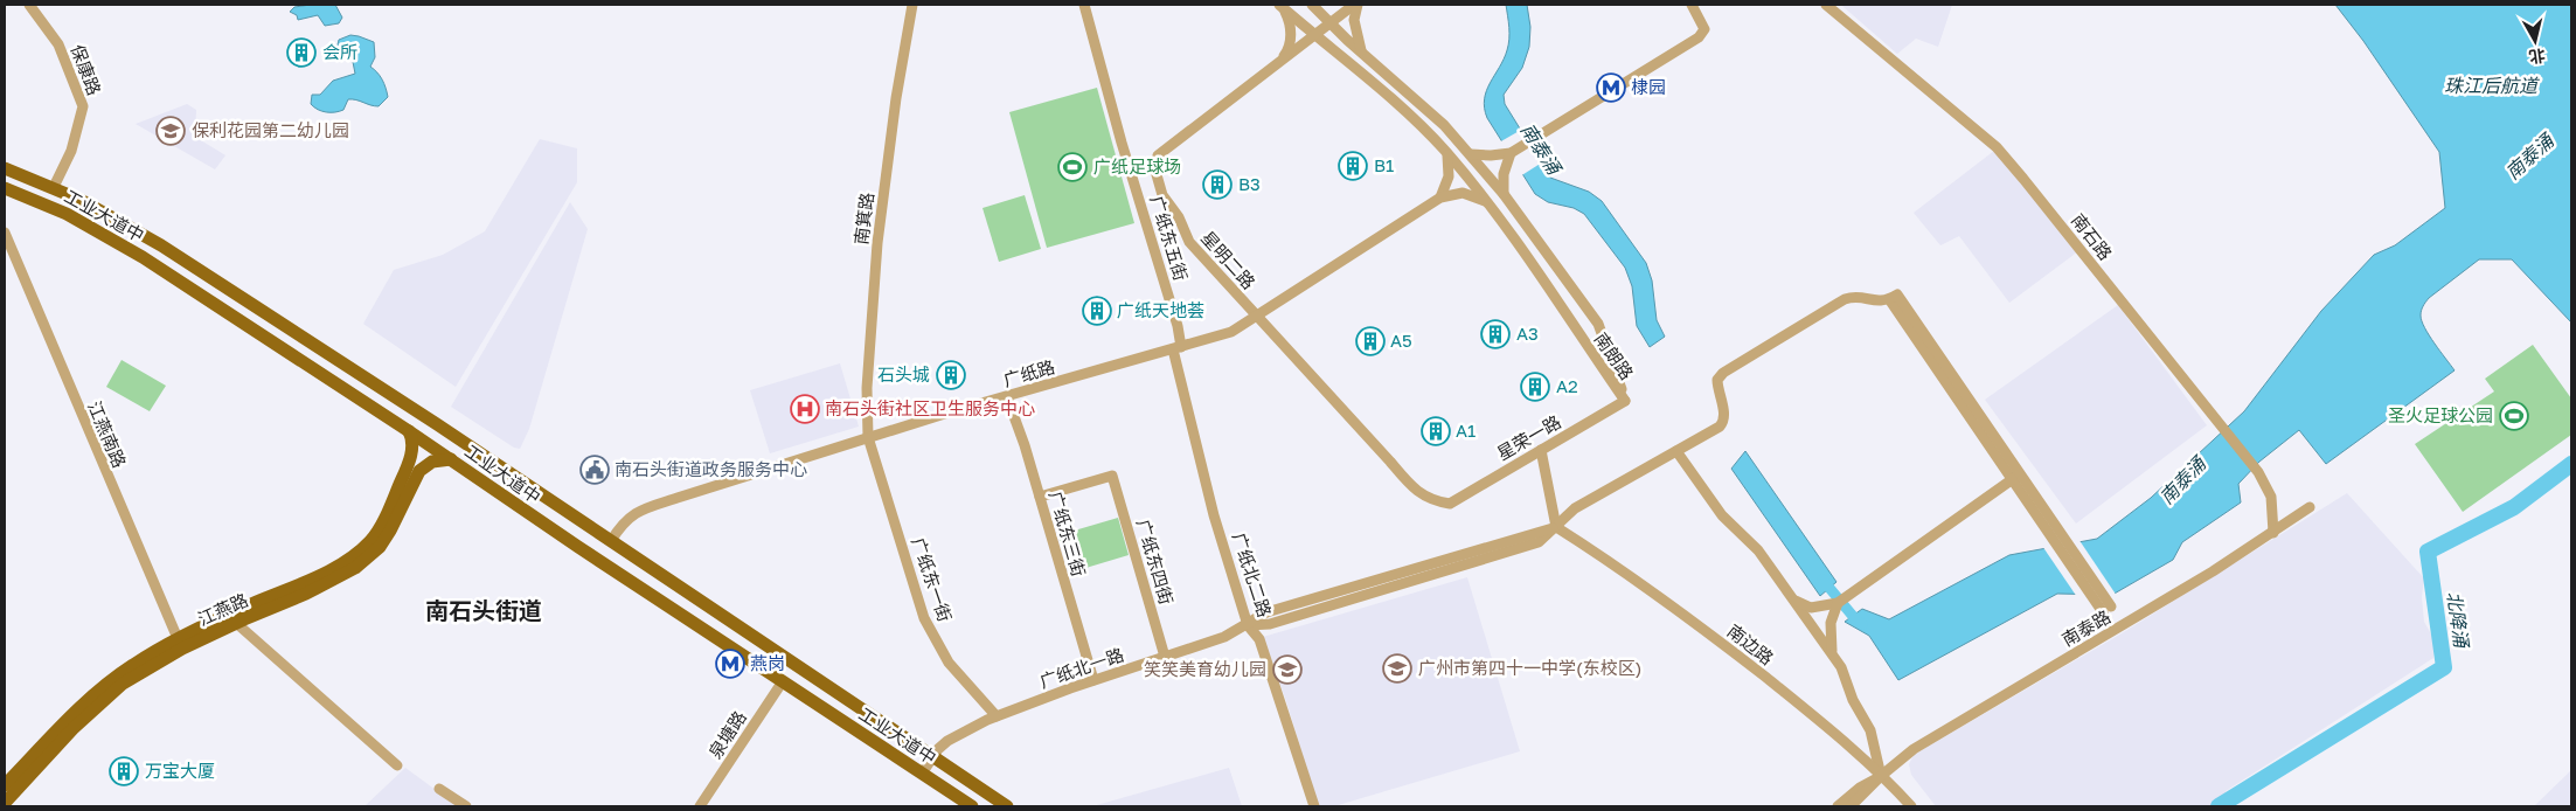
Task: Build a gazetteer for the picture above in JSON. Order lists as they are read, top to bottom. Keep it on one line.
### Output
{"streets":{"main road":["工业大道中","江燕路"],"street":["保康路","南箕路","南石路","广纸东五街","星明二路","南朗路","广纸路","江燕南路","星荣一路","广纸东三街","广纸东四街","广纸北二路","广纸东一街","南泰路","南边路","广纸北一路","泉塘路"]},"crossings":[["工业大道中","江燕路"],["工业大道中","广纸北一路"],["工业大道中","泉塘路"],["南箕路","广纸路"],["南箕路","广纸东一街"],["南石路","南泰路"],["广纸东五街","广纸路"],["广纸东五街","广纸北二路"],["星明二路","南朗路"],["星明二路","广纸路"],["星明二路","星荣一路"],["南朗路","广纸路"],["南朗路","星荣一路"],["广纸路","广纸东三街"],["广纸路","广纸北二路"],["广纸路","广纸东一街"],["江燕南路","江燕路"],["广纸东三街","广纸东四街"],["广纸东三街","广纸北一路"],["广纸东四街","广纸北一路"],["广纸北二路","广纸北一路"],["广纸东一街","广纸北一路"],["南泰路","南边路"],["南边路","广纸北一路"]],"districts":["南石头街道"],"water":["珠江后航道","南泰涌","北降涌"],"places":{"building":["会所","B1","B3","广纸天地荟","A3","A5","石头城","A2","A1","万宝大厦"],"metro station":["棣园","燕岗"],"school or university":["保利花园第二幼儿园","广州市第四十一中学(东校区)","笑笑美育幼儿园"],"sports":["广纸足球场","圣火足球公园"],"hospital":["南石头街社区卫生服务中心"],"public building":["南石头街道政务服务中心"]},"north":"bottom"}
